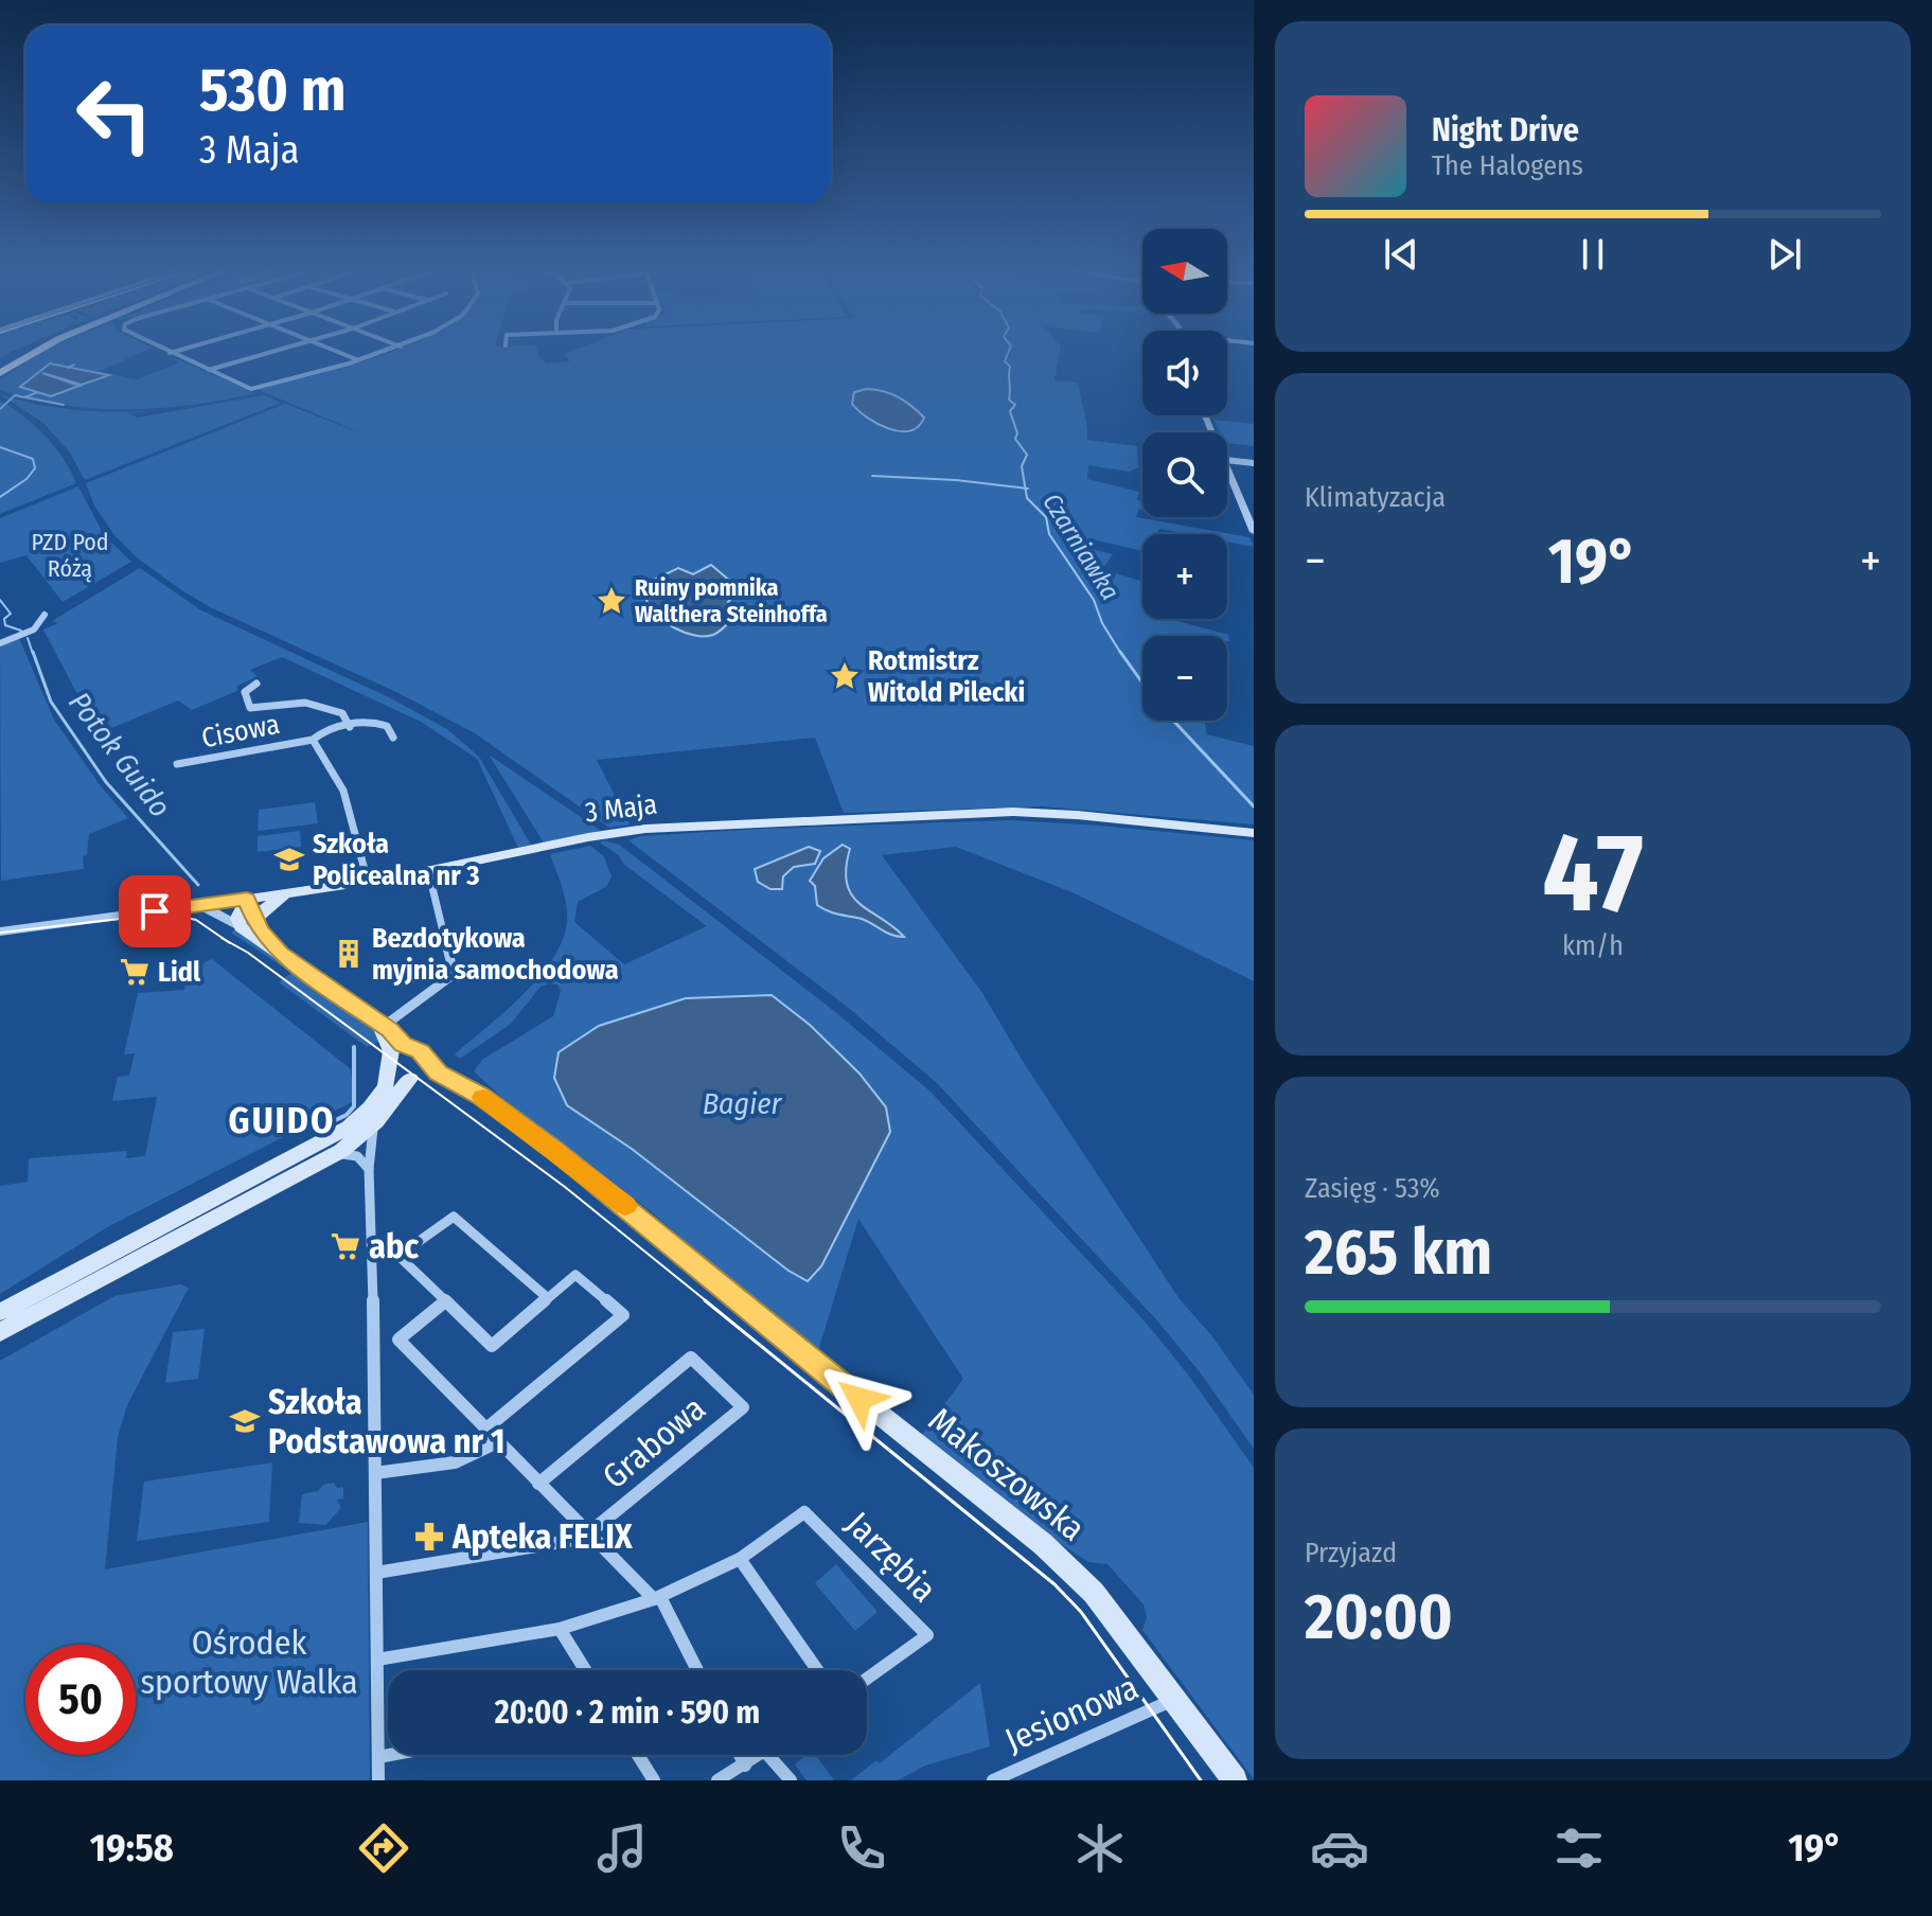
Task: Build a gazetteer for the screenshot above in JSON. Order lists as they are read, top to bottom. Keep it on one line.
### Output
{"streets":{"main road":["3 Maja","Makoszowska"],"street":["Cisowa","Grabowa","Jarzębia","Jesionowa"]},"crossings":[["Cisowa","3 Maja"],["3 Maja","Makoszowska"],["Makoszowska","Jesionowa"]],"districts":["GUIDO"],"water":["Czarniawka","Potok Guido","Bagier"],"parks":["PZD Pod Różą","Ośrodek sportowy Walka"],"places":{"place":["Ruiny pomnika Walthera Steinhoffa","Rotmistrz Witold Pilecki"],"school or university":["Szkoła Policealna nr 3","Szkoła Podstawowa nr 1"],"building":["Bezdotykowa myjnia samochodowa"],"supermarket":["Lidl","abc"],"pharmacy":["Apteka FELIX"]},"north":"left","page":{"turn":["530 m","3 Maja"],"song":["Night Drive","The Halogens"],"map_buttons":["+","−"],"tile":["Klimatyzacja",["47","km/h"],["Zasięg · 53%","265 km"],["Przyjazd","20:00"]],"heat":["−","19°","+"],"limit":"50","trip":"20:00 · 2 min · 590 m","tabs":["19:58","19°"]}}
